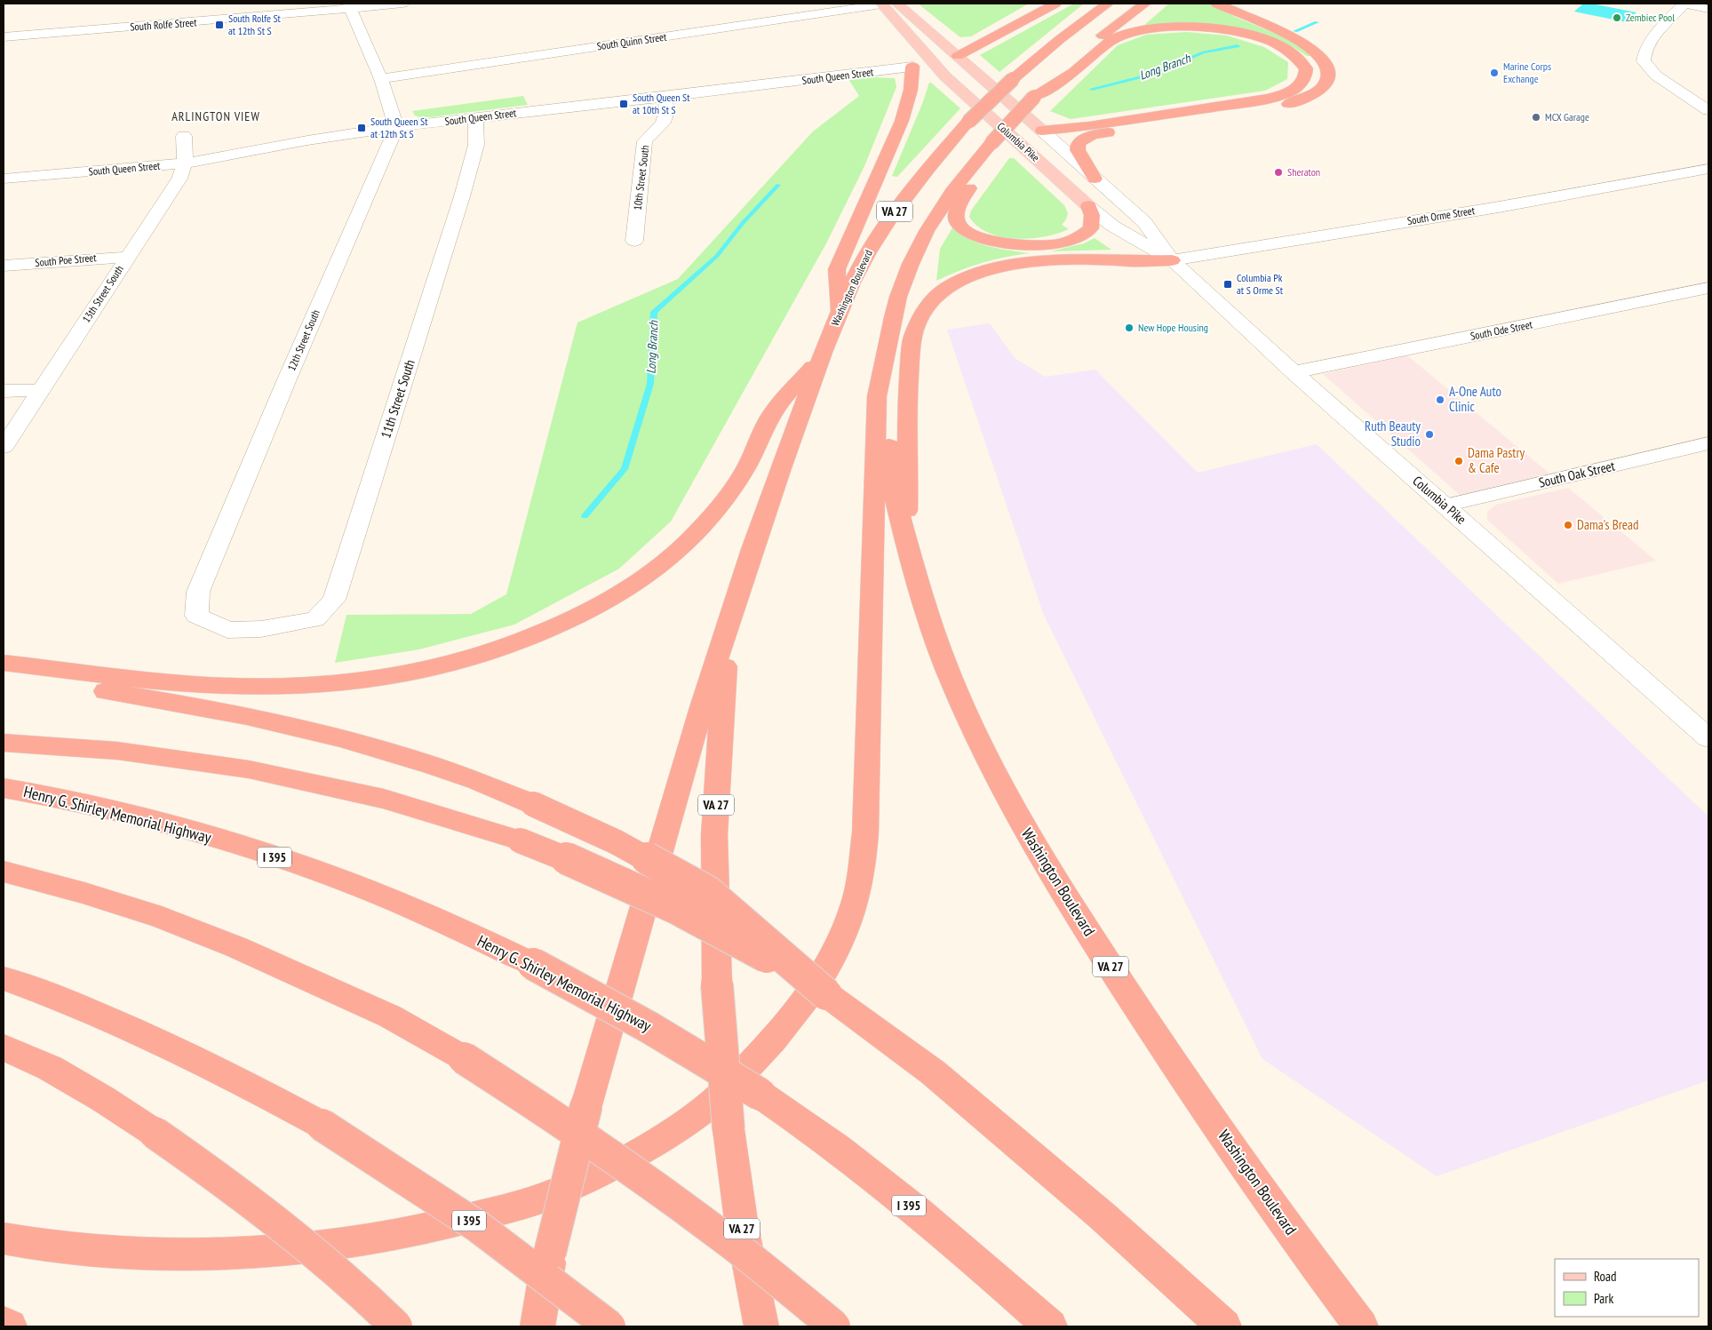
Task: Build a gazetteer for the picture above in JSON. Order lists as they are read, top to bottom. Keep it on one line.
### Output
{"streets":{"highway":["VA 27","Washington Boulevard","Henry G. Shirley Memorial Highway","I 395"],"main road":["South Queen Street","Columbia Pike"],"street":["South Rolfe Street","South Quinn Street","10th Street South","South Orme Street","South Poe Street","13th Street South","South Ode Street","12th Street South","11th Street South","South Oak Street"]},"crossings":[["South Quinn Street","Columbia Pike"],["South Queen Street","Columbia Pike"],["South Queen Street","10th Street South"],["South Queen Street","13th Street South"],["South Queen Street","12th Street South"],["South Queen Street","11th Street South"],["Columbia Pike","South Orme Street"],["Columbia Pike","South Ode Street"],["Columbia Pike","South Oak Street"],["VA 27","Washington Boulevard"],["South Poe Street","13th Street South"],["12th Street South","11th Street South"]],"districts":["ARLINGTON VIEW"],"water":["Long Branch"],"places":{"other":["Zembiec Pool","Marine Corps Exchange","MCX Garage","Sheraton","New Hope Housing","A-One Auto Clinic","Ruth Beauty Studio","Dama Pastry & Cafe","Dama's Bread"],"transit":["South Rolfe St at 12th St S","South Queen St at 10th St S","South Queen St at 12th St S","Columbia Pk at S Orme St"]},"legend":["Road","Park"]}
